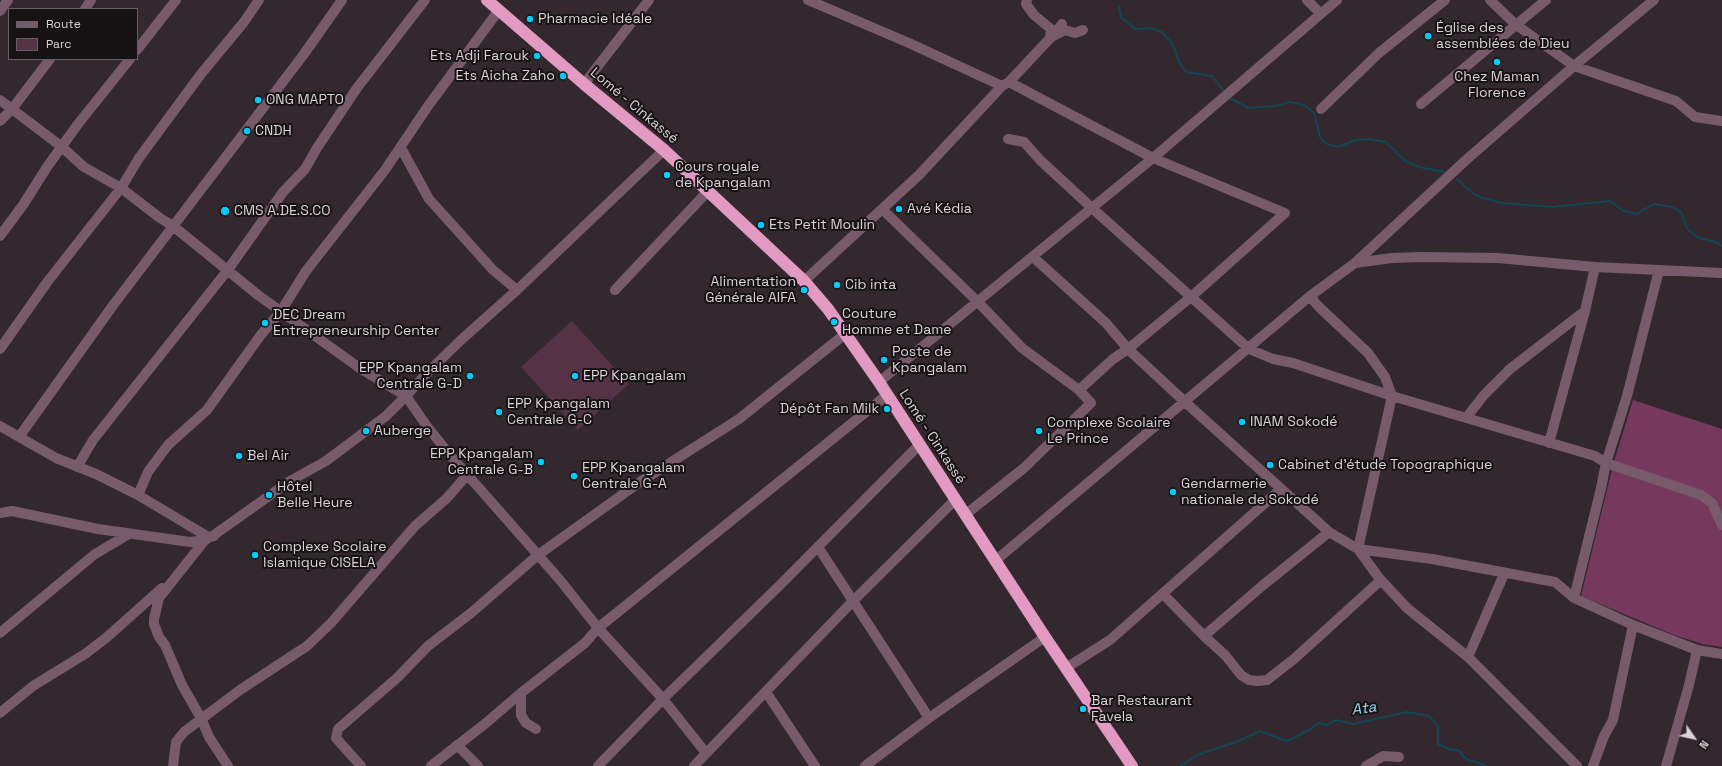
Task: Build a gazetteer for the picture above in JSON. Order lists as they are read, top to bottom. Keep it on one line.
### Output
{"streets":{"highway":["Lomé - Cinkassé"]},"water":["Ata"],"places":["Pharmacie Idéale","Église des assemblées de Dieu","Ets Adji Farouk","Chez Maman Florence","Ets Aicha Zaho","ONG MAPTO","CNDH","Cours royale de Kpangalam","Avé Kédia","CMS A.DE.S.CO","Ets Petit Moulin","Cib inta","Alimentation Générale AIFA","Couture Homme et Dame","DEC Dream Entrepreneurship Center","Poste de Kpangalam","EPP Kpangalam Centrale G-D","EPP Kpangalam","Dépôt Fan Milk","EPP Kpangalam Centrale G-C","INAM Sokodé","Auberge","Complexe Scolaire Le Prince","Bel Air","EPP Kpangalam Centrale G-B","Cabinet d'étude Topographique","EPP Kpangalam Centrale G-A","Gendarmerie nationale de Sokodé","Hôtel Belle Heure","Complexe Scolaire Islamique CISELA","Bar Restaurant Favela"],"legend":["Route","Parc"],"north":"bottom right"}
